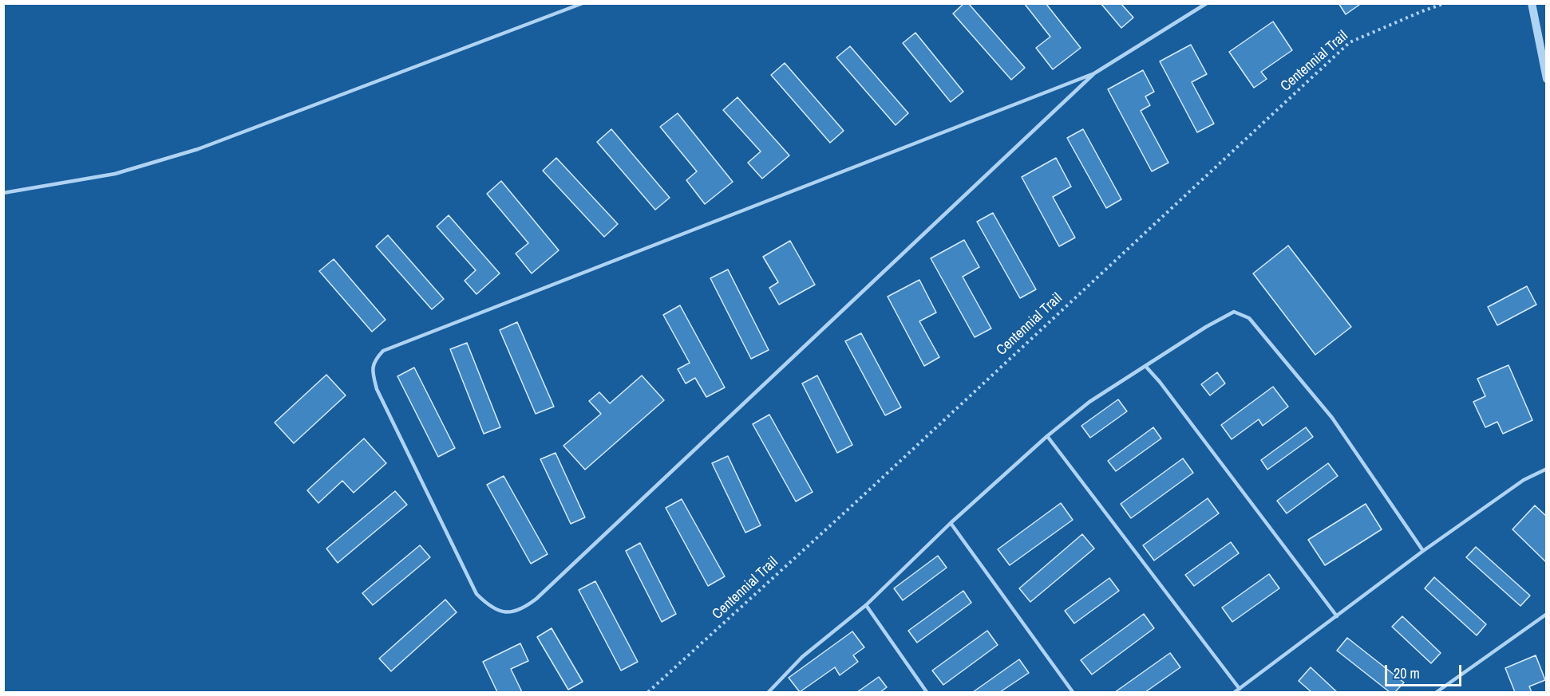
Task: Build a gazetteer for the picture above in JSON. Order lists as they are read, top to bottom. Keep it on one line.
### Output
{"streets":{"path":["Centennial Trail"]},"scale_bar":"20 m"}
